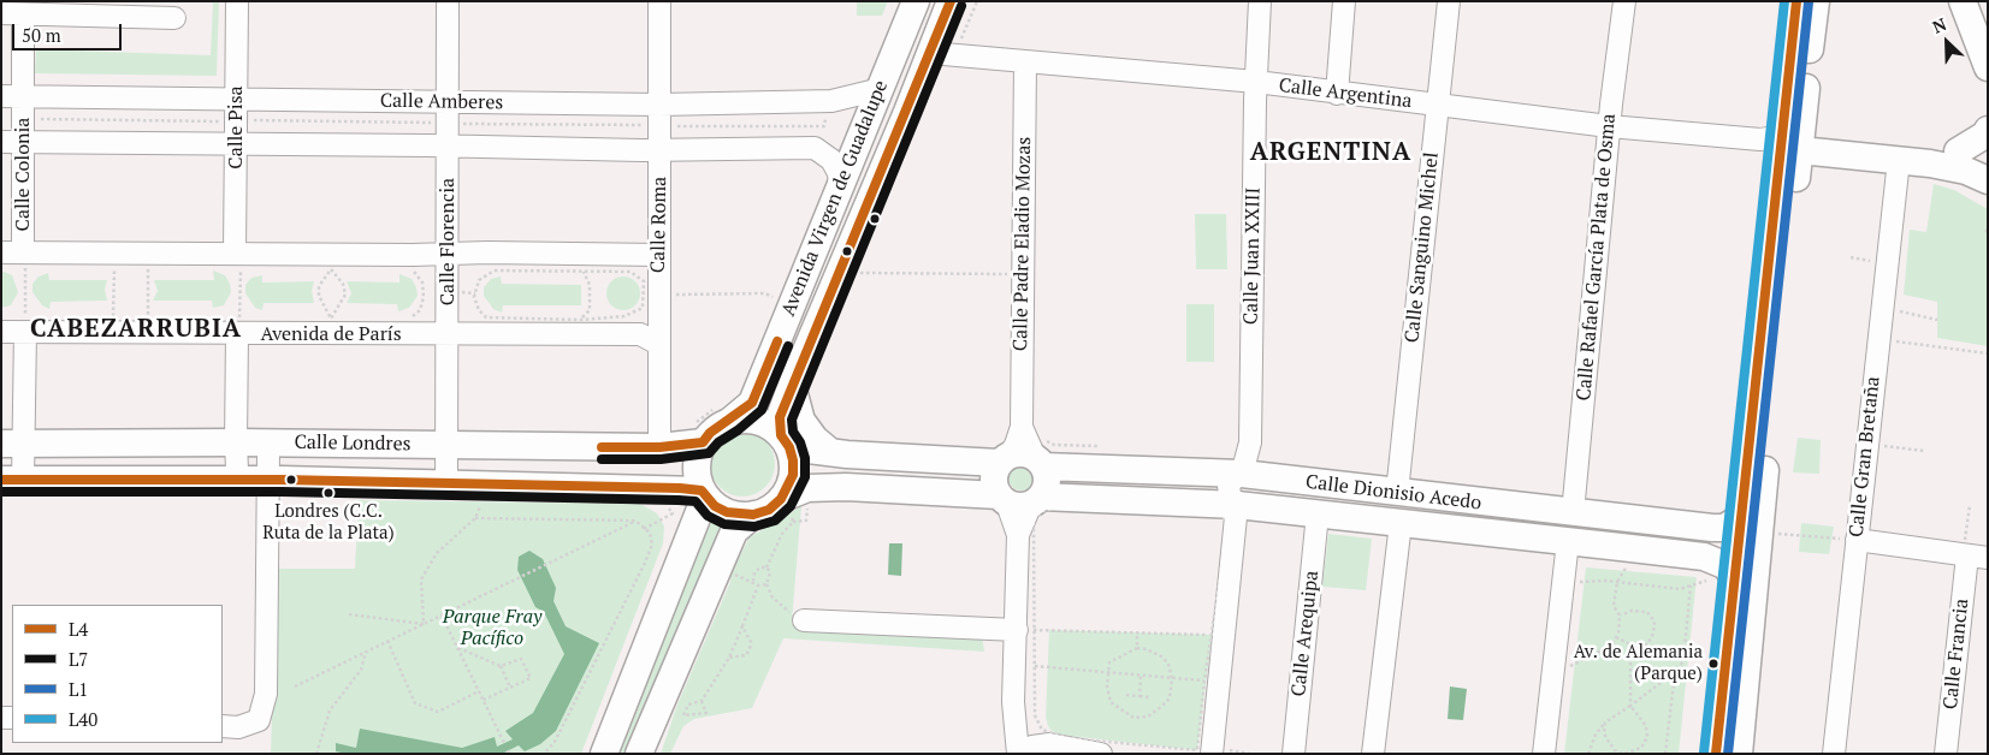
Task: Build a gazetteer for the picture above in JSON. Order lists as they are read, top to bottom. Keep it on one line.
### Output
{"streets":{"main road":["Avenida Virgen de Guadalupe","Calle Londres","Calle Dionisio Acedo"],"street":["Calle Argentina","Calle Amberes","Calle Pisa","Calle Colonia","Calle Roma","Calle Florencia","Calle Padre Eladio Mozas","Calle Sanguino Michel","Calle Juan XXIII","Calle Rafael García Plata de Osma","Avenida de París","Calle Gran Bretaña","Calle Arequipa","Calle Francia"]},"crossings":[["Calle Argentina","Avenida Virgen de Guadalupe"],["Calle Argentina","Calle Padre Eladio Mozas"],["Calle Argentina","Calle Sanguino Michel"],["Calle Argentina","Calle Juan XXIII"],["Calle Argentina","Calle Rafael García Plata de Osma"],["Calle Amberes","Calle Pisa"],["Calle Amberes","Calle Colonia"],["Calle Amberes","Avenida Virgen de Guadalupe"],["Calle Amberes","Calle Roma"],["Calle Amberes","Calle Florencia"],["Avenida Virgen de Guadalupe","Calle Londres"],["Avenida Virgen de Guadalupe","Calle Dionisio Acedo"],["Calle Roma","Avenida de París"],["Calle Roma","Calle Londres"],["Calle Florencia","Avenida de París"],["Calle Florencia","Calle Londres"],["Calle Padre Eladio Mozas","Calle Dionisio Acedo"],["Calle Sanguino Michel","Calle Dionisio Acedo"],["Calle Juan XXIII","Calle Dionisio Acedo"],["Calle Rafael García Plata de Osma","Calle Dionisio Acedo"],["Calle Londres","Calle Dionisio Acedo"],["Calle Dionisio Acedo","Calle Arequipa"]],"districts":["ARGENTINA","CABEZARRUBIA"],"parks":["Parque Fray Pacífico"],"places":["Londres (C.C. Ruta de la Plata)","Av. de Alemania (Parque)"],"lines":["transit line L4","transit line L40","transit line L1","transit line L7"],"legend":["L4","L7","L1","L40"],"scale_bar":"50 m","north":"top left"}
